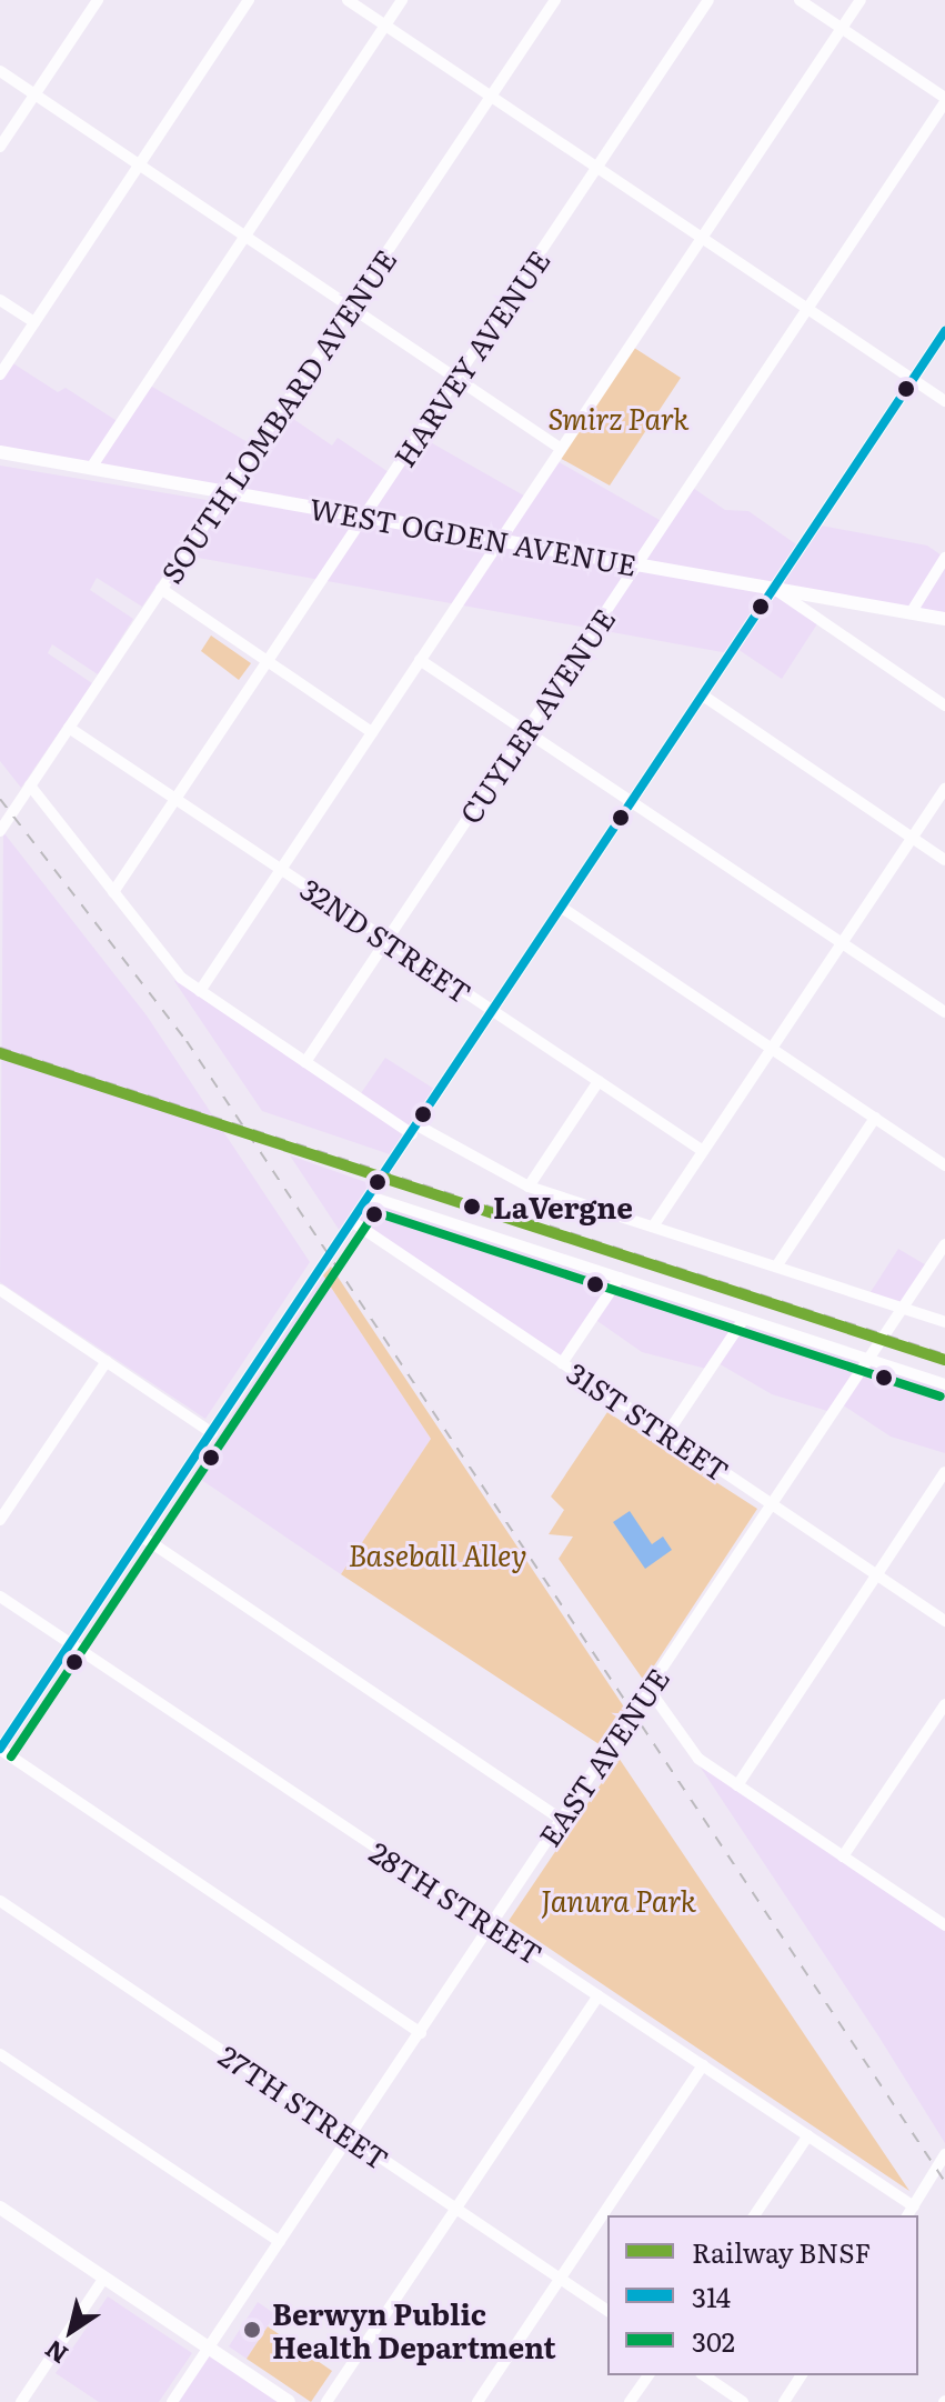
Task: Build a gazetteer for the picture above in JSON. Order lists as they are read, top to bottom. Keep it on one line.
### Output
{"streets":{"main road":["WEST OGDEN AVENUE"],"street":["HARVEY AVENUE","SOUTH LOMBARD AVENUE","CUYLER AVENUE","32ND STREET","31ST STREET","EAST AVENUE","28TH STREET","27TH STREET"]},"crossings":[["HARVEY AVENUE","WEST OGDEN AVENUE"],["HARVEY AVENUE","32ND STREET"],["SOUTH LOMBARD AVENUE","WEST OGDEN AVENUE"],["SOUTH LOMBARD AVENUE","32ND STREET"],["WEST OGDEN AVENUE","CUYLER AVENUE"],["CUYLER AVENUE","32ND STREET"],["31ST STREET","EAST AVENUE"],["EAST AVENUE","28TH STREET"],["EAST AVENUE","27TH STREET"]],"parks":["Smirz Park","Baseball Alley","Janura Park"],"places":["LaVergne","Berwyn Public Health Department"],"lines":["transit line 314","rail line BNSF","transit line 302"],"legend":["Railway BNSF","314","302"],"north":"bottom left"}
